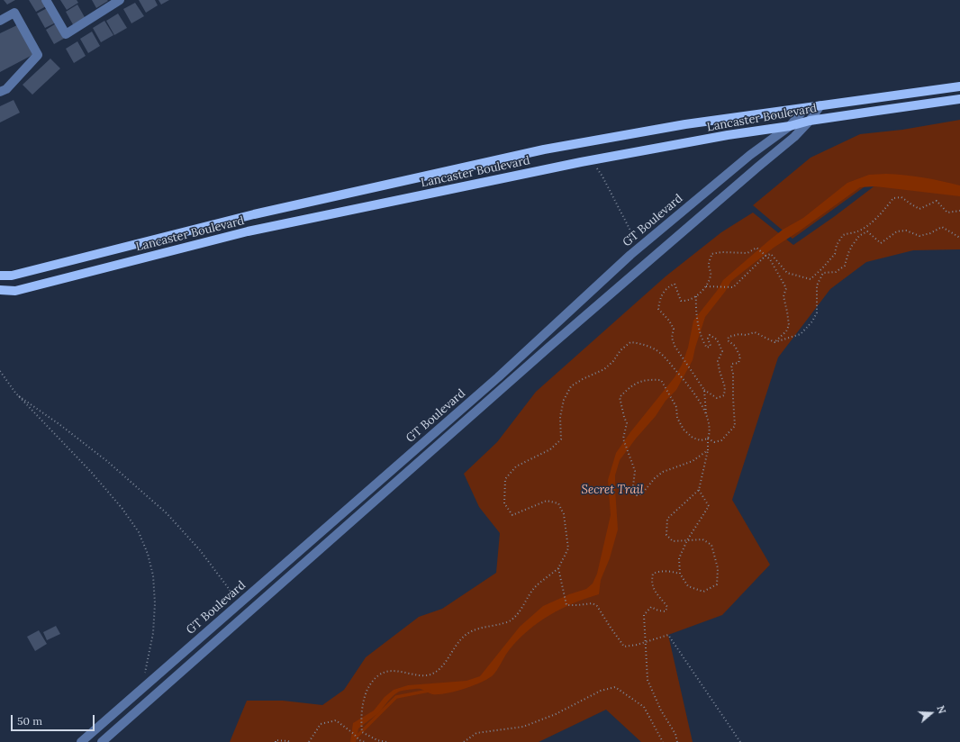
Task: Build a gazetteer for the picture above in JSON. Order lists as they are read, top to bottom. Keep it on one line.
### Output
{"streets":{"main road":["Lancaster Boulevard"],"street":["GT Boulevard"]},"crossings":[["Lancaster Boulevard","GT Boulevard"]],"parks":["Secret Trail"],"scale_bar":"50 m","north":"right"}
